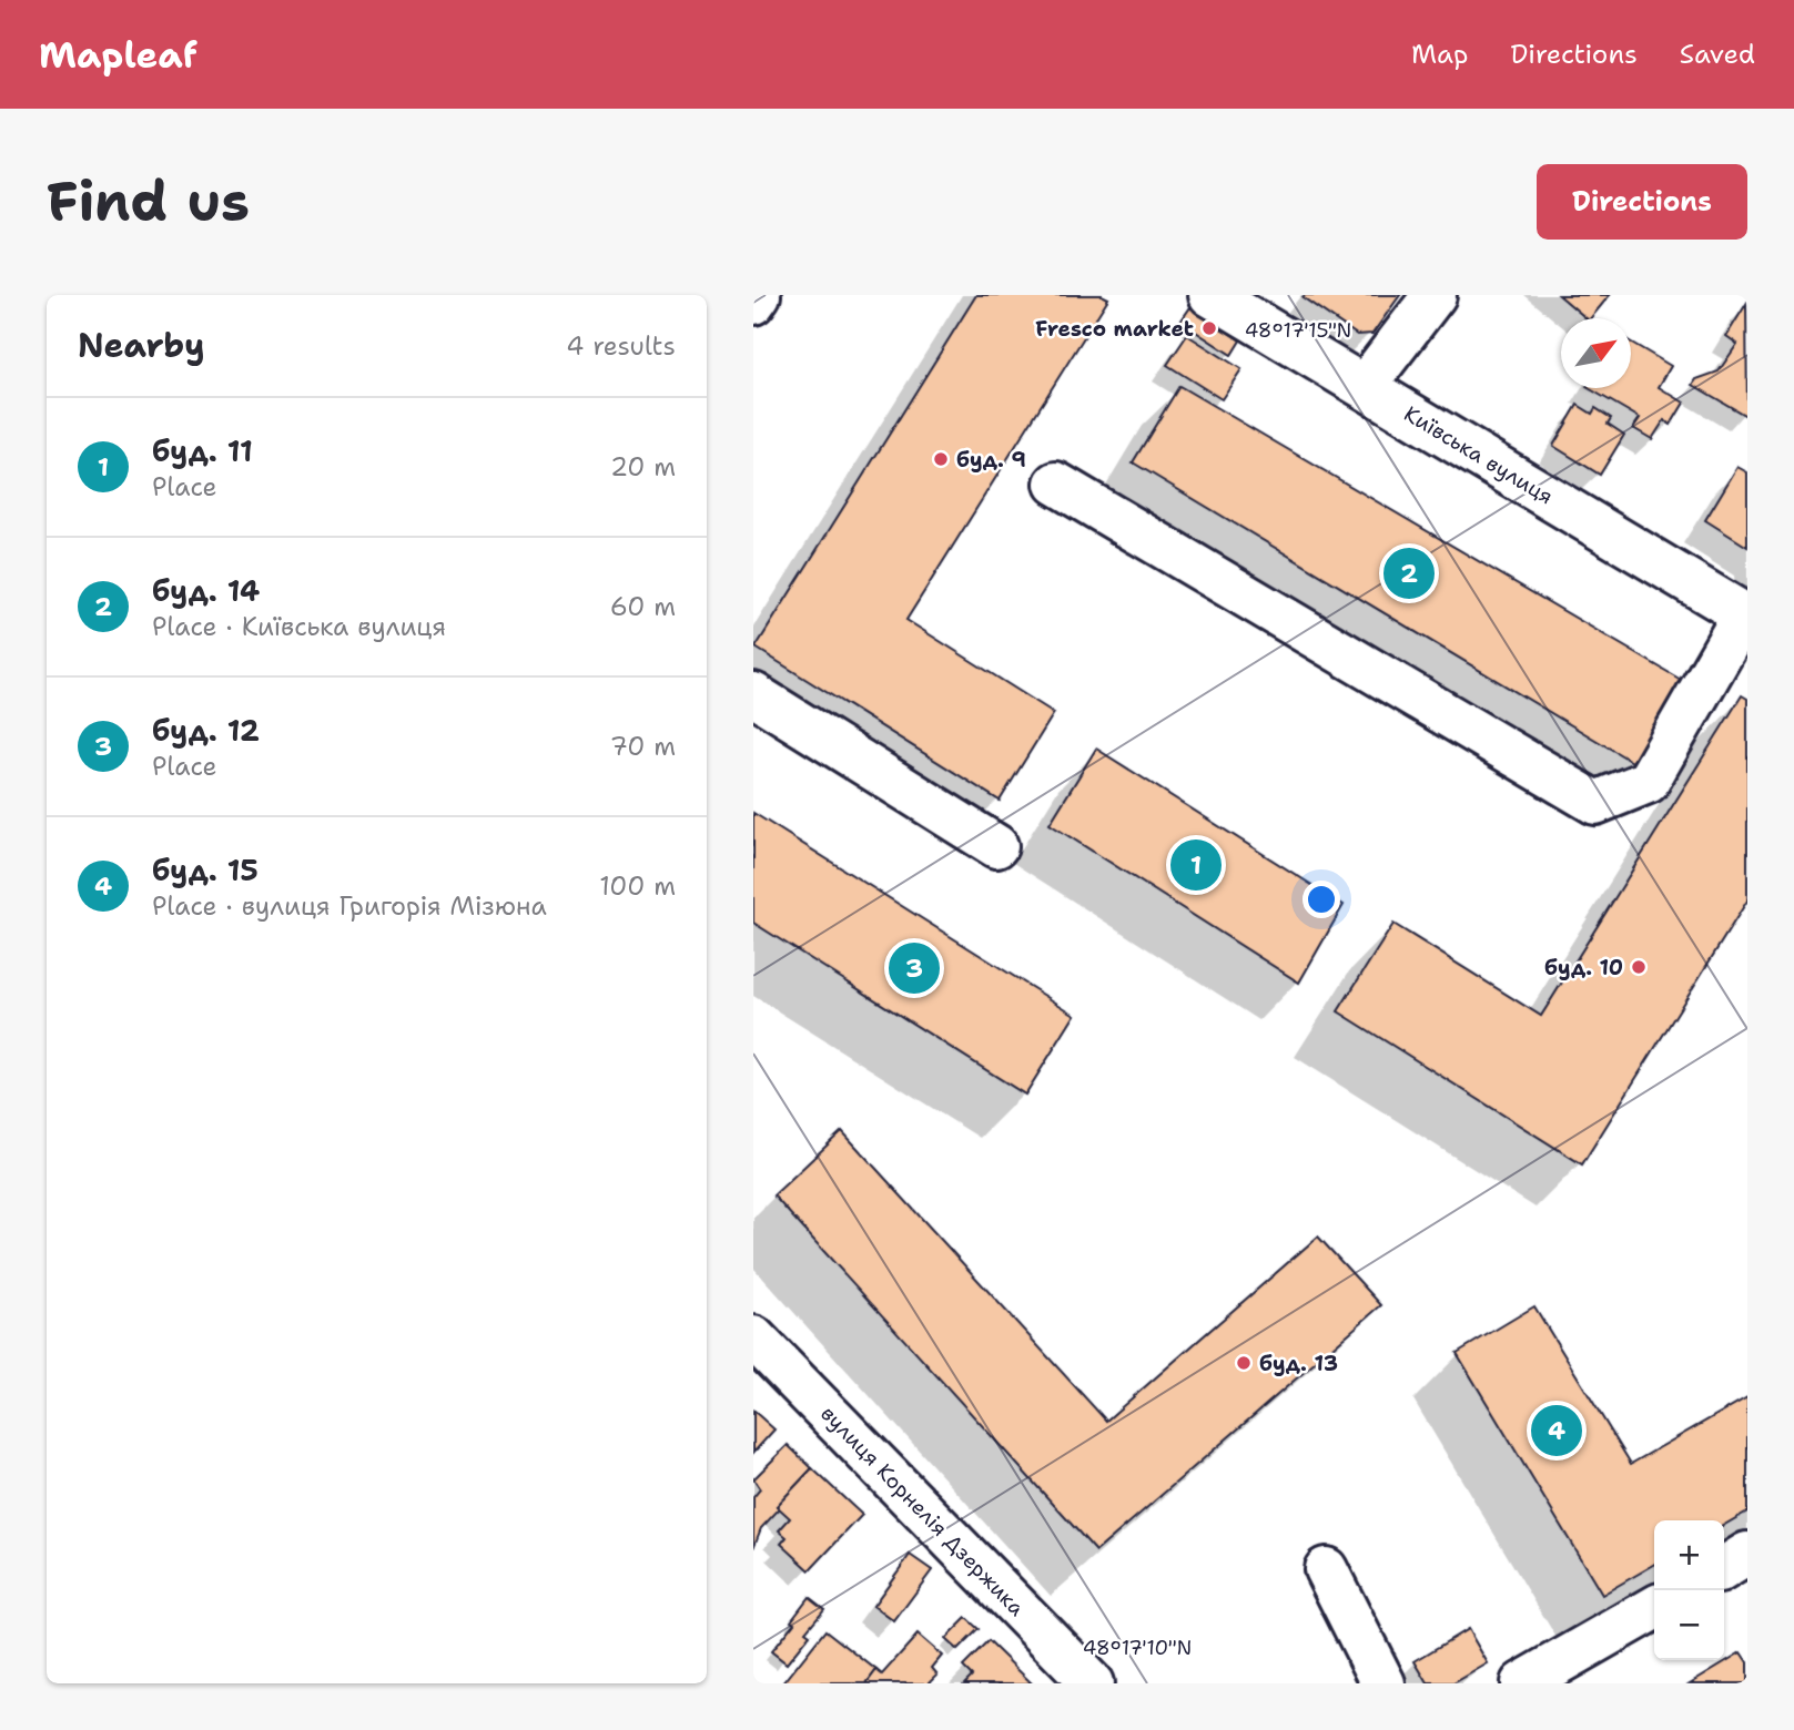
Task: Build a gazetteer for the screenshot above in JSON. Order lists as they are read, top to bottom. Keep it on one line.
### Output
{"streets":{"street":["Київська вулиця","вулиця Корнелія Дзержика"]},"places":["Fresco market","буд. 9","буд. 10","буд. 13"],"north":"top right","page":{"header":"Mapleaf","nav":["Map","Directions","Saved"],"buttons":"Directions","title":"Find us","heading":["Nearby","4 results"],"list":[{"mark":"1","name":"буд. 11","note":"Place","value":"20 m"},{"mark":"2","name":"буд. 14","note":"Place · Київська вулиця","value":"60 m"},{"mark":"3","name":"буд. 12","note":"Place","value":"70 m"},{"mark":"4","name":"буд. 15","note":"Place · вулиця Григорія Мізюна","value":"100 m"}],"pins":["2","1","3","4"],"map_buttons":["+","−"]},"coordinates":["48°17'15\"N","48°17'10\"N"]}
